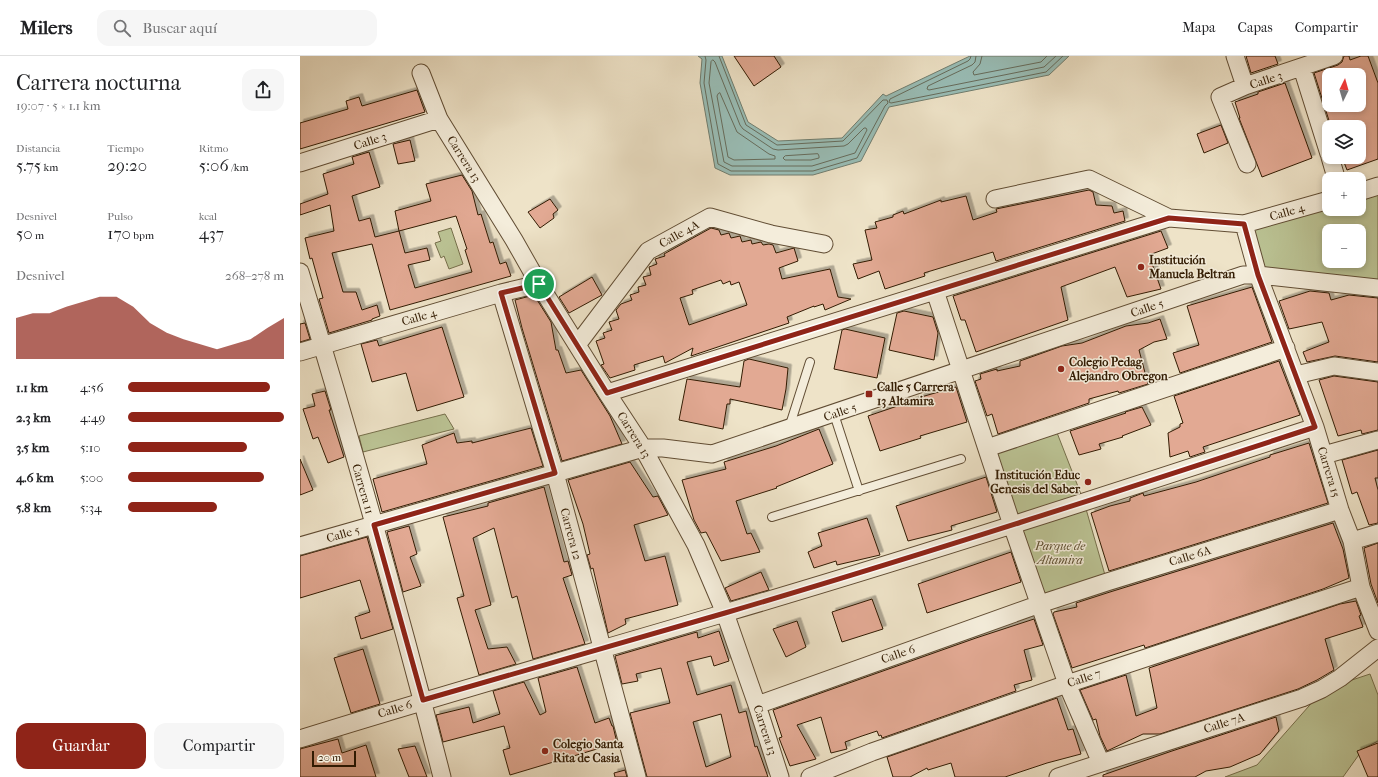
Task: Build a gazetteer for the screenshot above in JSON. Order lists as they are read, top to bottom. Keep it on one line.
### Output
{"streets":{"street":["Calle 3","Carrera 13","Calle 4","Calle 4A","Calle 5","Carrera 15","Carrera 11","Carrera 12","Calle 6A","Calle 6","Calle 7","Calle 7A"]},"crossings":[["Calle 3","Carrera 13"],["Carrera 13","Calle 4"],["Carrera 13","Calle 4A"],["Carrera 13","Calle 5"],["Carrera 13","Calle 6"],["Calle 4","Carrera 15"],["Calle 4","Carrera 11"],["Calle 4","Carrera 12"],["Calle 5","Carrera 15"],["Calle 5","Carrera 11"],["Calle 5","Carrera 12"],["Carrera 15","Calle 6A"],["Carrera 15","Calle 6"],["Carrera 15","Calle 7"],["Carrera 11","Calle 6"],["Carrera 12","Calle 6"],["Calle 6A","Calle 6"]],"parks":["Parque de Altamira"],"places":{"other":["Institución Manuela Beltran","Colegio Pedag Alejandro Obregon","Institución Educ Genesis del Saber","Colegio Santa Rita de Casia"],"transit":["Calle 5 Carrera 13 Altamira"]},"scale_bar":"20 m","north":"top","page":{"header":"Milers","search":"Buscar aquí","nav":["Mapa","Capas","Compartir"],"heading":["Carrera nocturna","19:07 · 5 × 1.1 km"],"map_buttons":["+","−"],"stats":[["Distancia","5.75 km"],["Tiempo","29:20"],["Ritmo","5:06 /km"],["Desnivel","50 m"],["Pulso","170 bpm"],["kcal","437"]],"chart":["Desnivel","268–278 m"],"list":[{"name":"1.1 km","note":"4:56"},{"name":"2.3 km","note":"4:49"},{"name":"3.5 km","note":"5:10"},{"name":"4.6 km","note":"5:00"},{"name":"5.8 km","note":"5:34"}],"buttons":["Guardar","Compartir"],"scale":"20 m"}}
